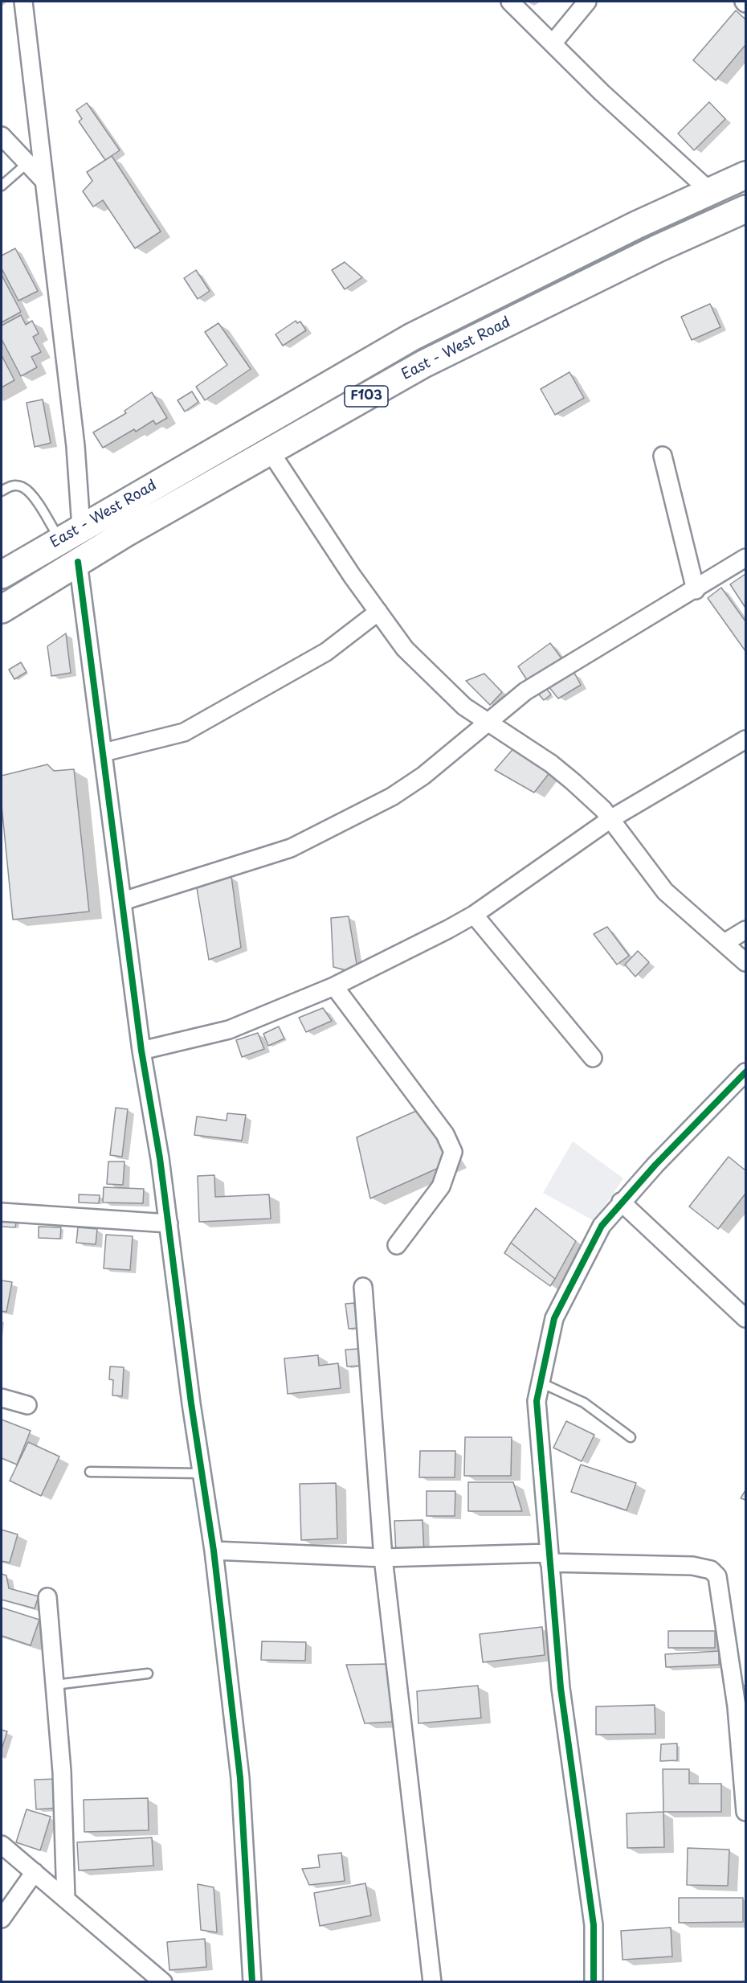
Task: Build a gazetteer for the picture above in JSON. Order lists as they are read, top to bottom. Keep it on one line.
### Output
{"streets":{"main road":["East - West Road","F103"]}}
